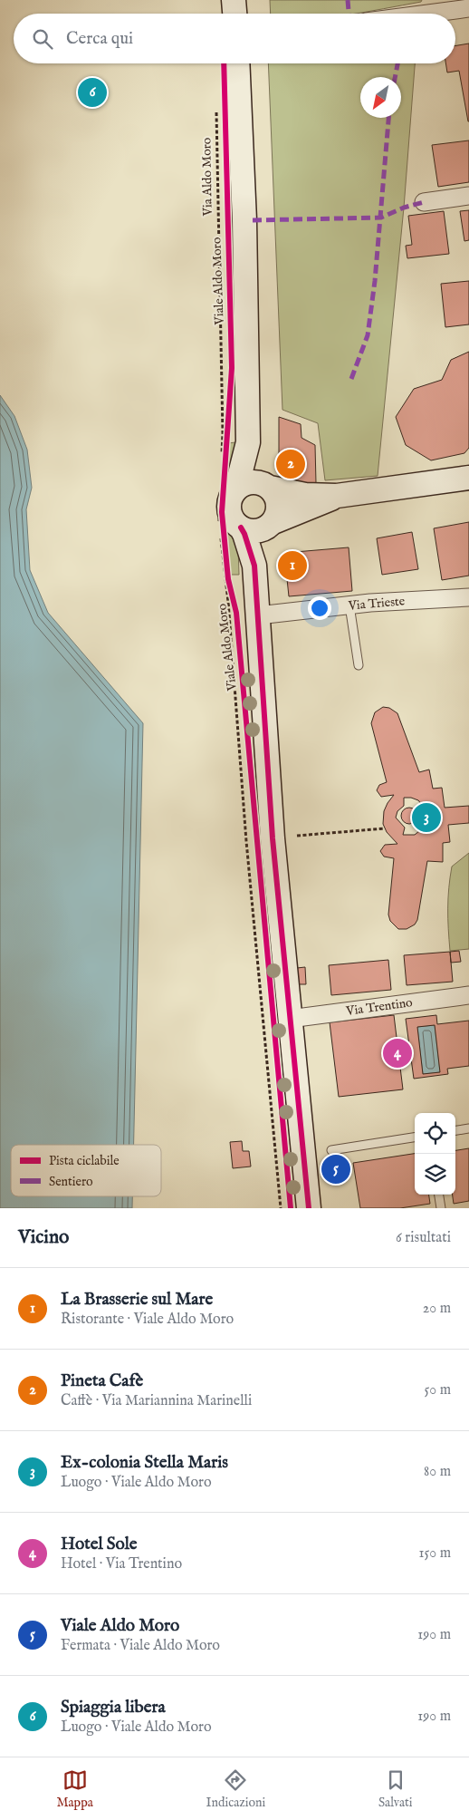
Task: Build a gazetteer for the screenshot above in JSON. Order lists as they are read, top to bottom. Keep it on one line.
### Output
{"streets":{"street":["Via Trieste","Via Trentino"],"path":["Via Aldo Moro"],"cycle path":["Viale Aldo Moro"]},"legend":["Pista ciclabile","Sentiero"],"north":"bottom left","page":{"search":"Cerca qui","pins":["6","2","1","3","4","5"],"heading":["Vicino","6 risultati"],"list":[{"mark":"1","name":"La Brasserie sul Mare","note":"Ristorante · Viale Aldo Moro","value":"20 m"},{"mark":"2","name":"Pineta Cafè","note":"Caffè · Via Mariannina Marinelli","value":"50 m"},{"mark":"3","name":"Ex-colonia Stella Maris","note":"Luogo · Viale Aldo Moro","value":"80 m"},{"mark":"4","name":"Hotel Sole","note":"Hotel · Via Trentino","value":"150 m"},{"mark":"5","name":"Viale Aldo Moro","note":"Fermata · Viale Aldo Moro","value":"190 m"},{"mark":"6","name":"Spiaggia libera","note":"Luogo · Viale Aldo Moro","value":"190 m"}],"nav":["Mappa","Indicazioni","Salvati"]}}
